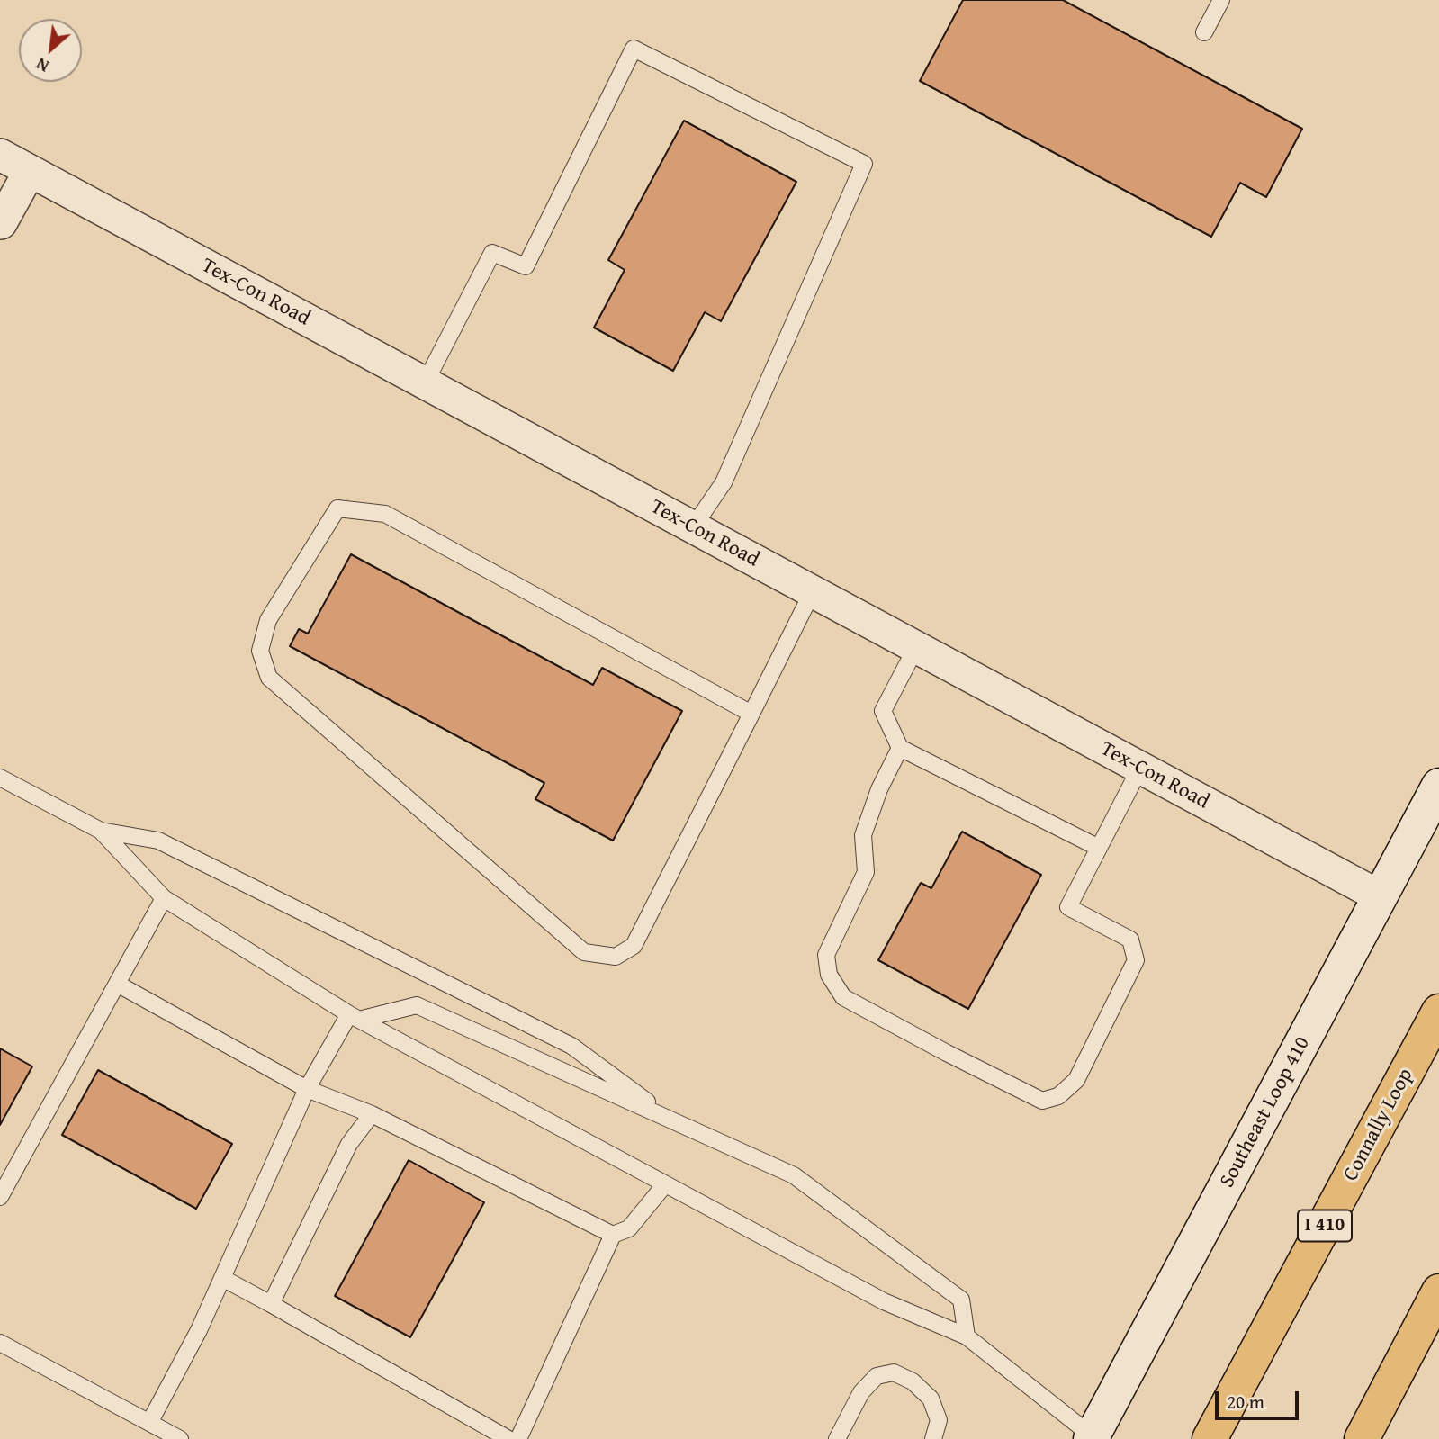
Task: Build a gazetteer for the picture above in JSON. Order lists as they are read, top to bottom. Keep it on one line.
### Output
{"streets":{"highway":["Connally Loop","I 410"],"main road":["Southeast Loop 410"],"street":["Tex-Con Road"]},"crossings":[["Tex-Con Road","Southeast Loop 410"]],"scale_bar":"20 m","north":"bottom left"}
